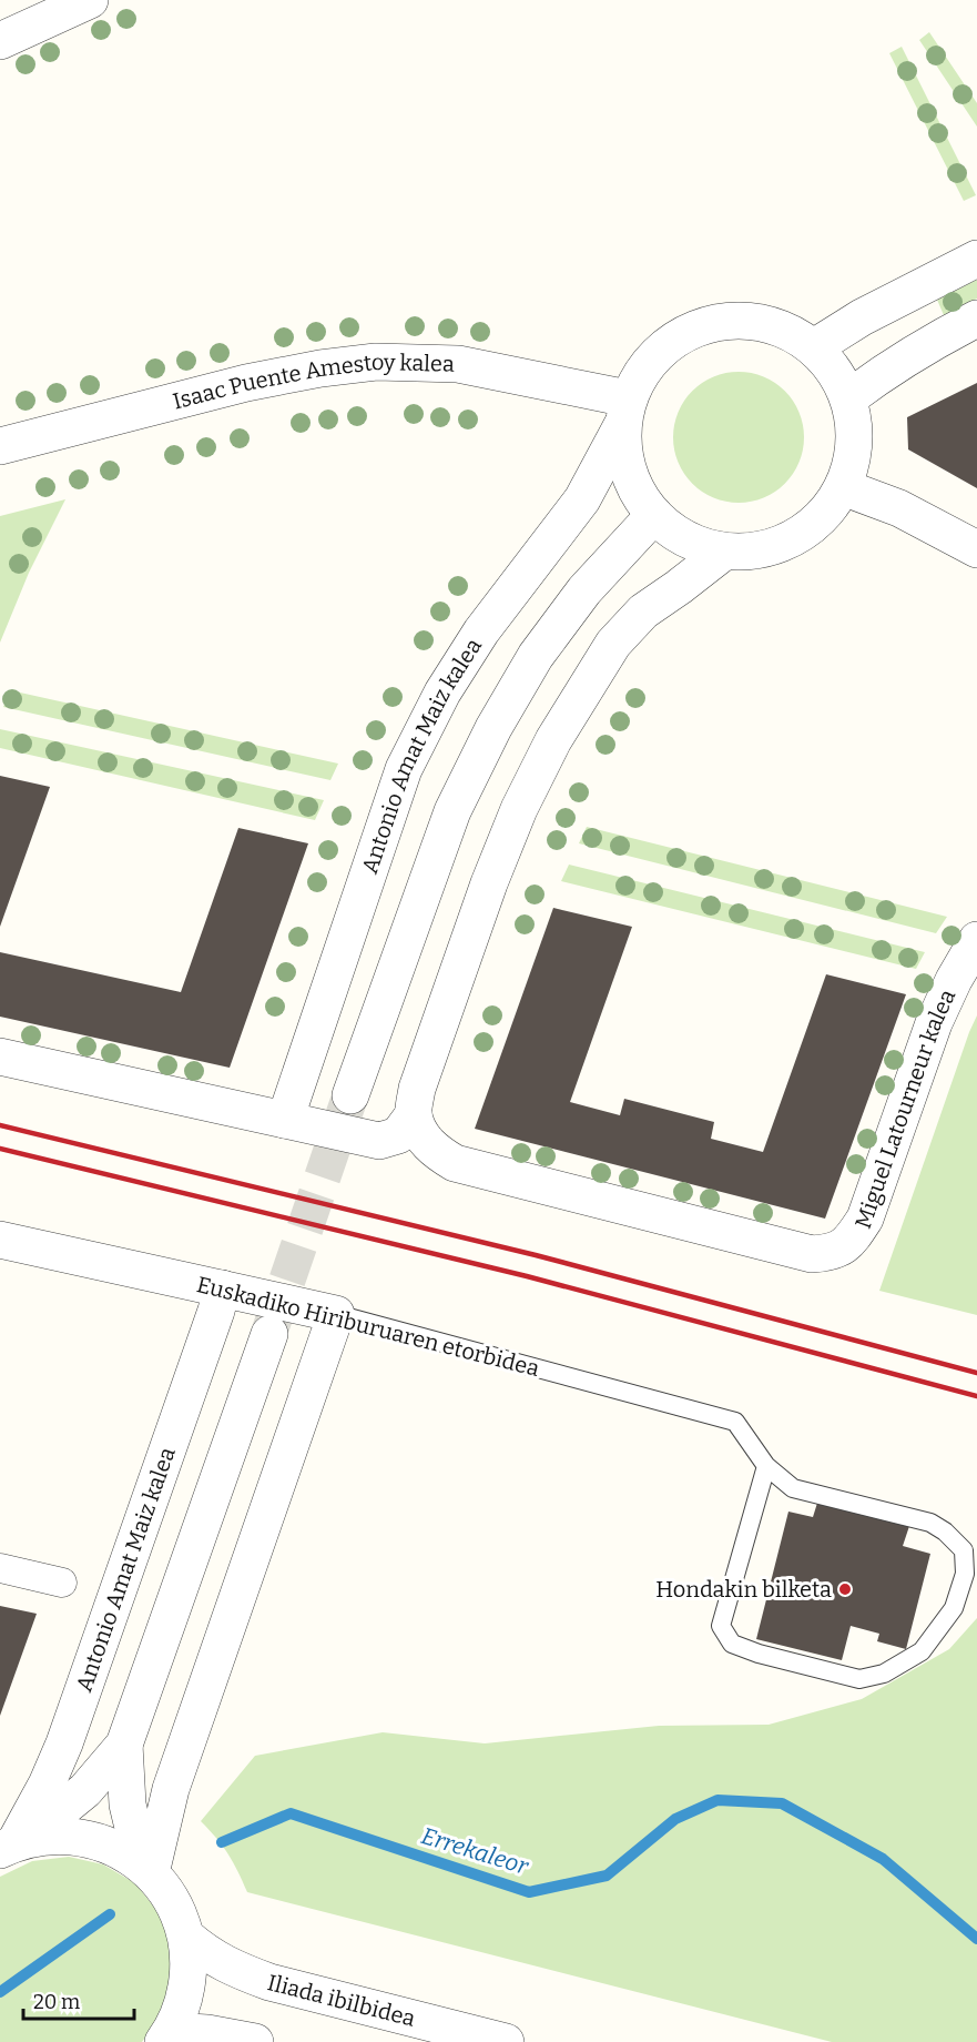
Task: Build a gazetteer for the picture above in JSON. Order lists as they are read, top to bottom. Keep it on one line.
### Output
{"streets":{"street":["Isaac Puente Amestoy kalea","Antonio Amat Maiz kalea","Miguel Latourneur kalea","Euskadiko Hiriburuaren etorbidea","Iliada ibilbidea"]},"crossings":[["Isaac Puente Amestoy kalea","Antonio Amat Maiz kalea"],["Antonio Amat Maiz kalea","Euskadiko Hiriburuaren etorbidea"]],"water":["Errekaleor"],"places":["Hondakin bilketa"],"scale_bar":"20 m"}
